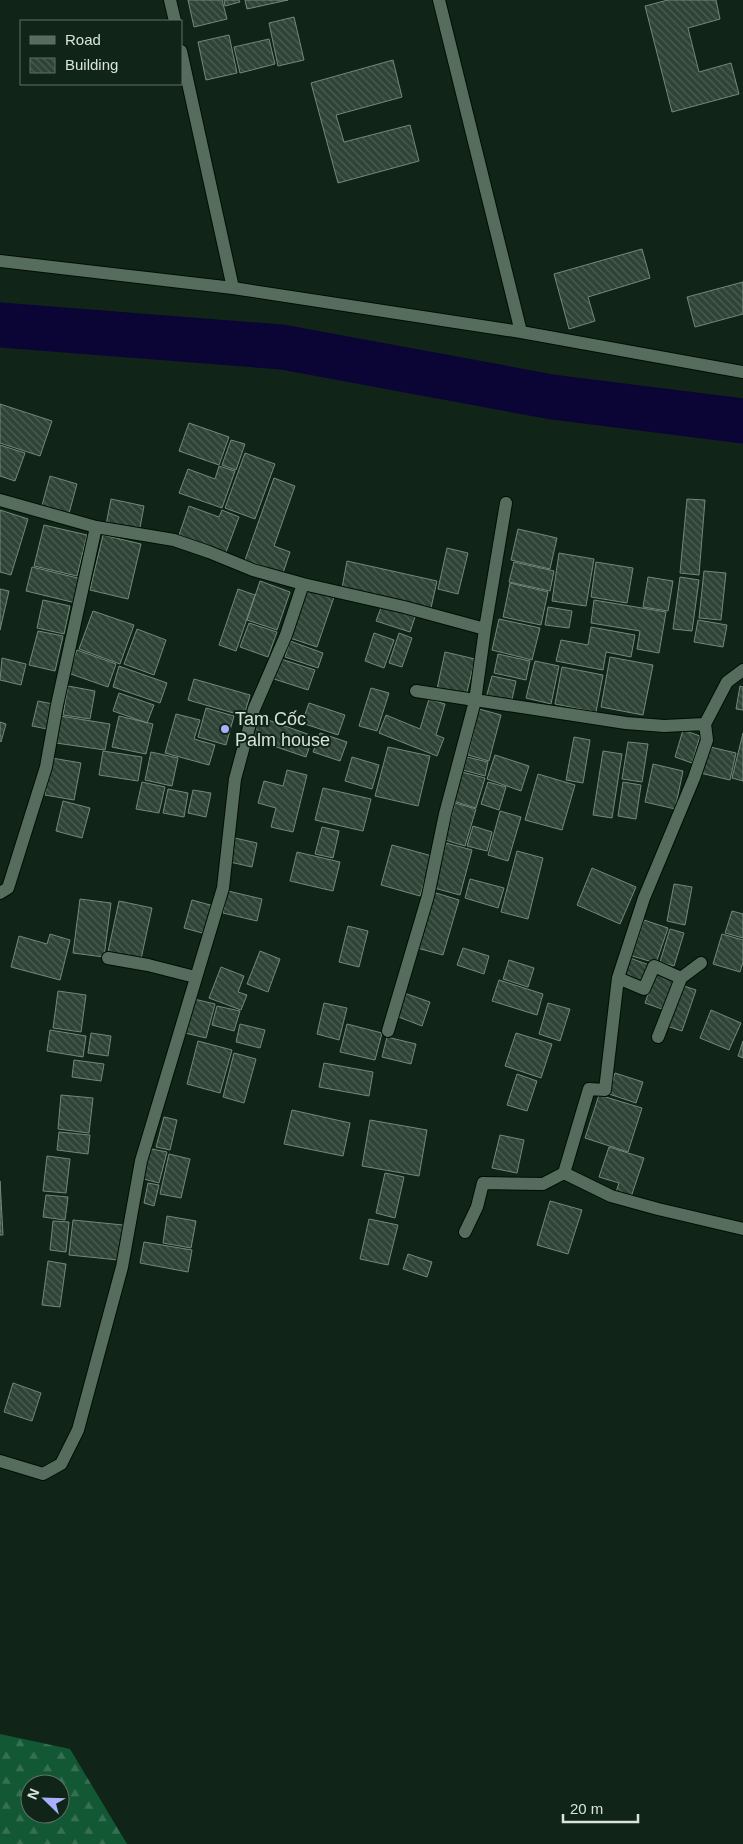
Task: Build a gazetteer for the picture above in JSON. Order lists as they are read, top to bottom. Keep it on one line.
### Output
{"places":["Tam Cốc Palm house"],"legend":["Road","Building"],"scale_bar":"20 m","north":"top left"}
